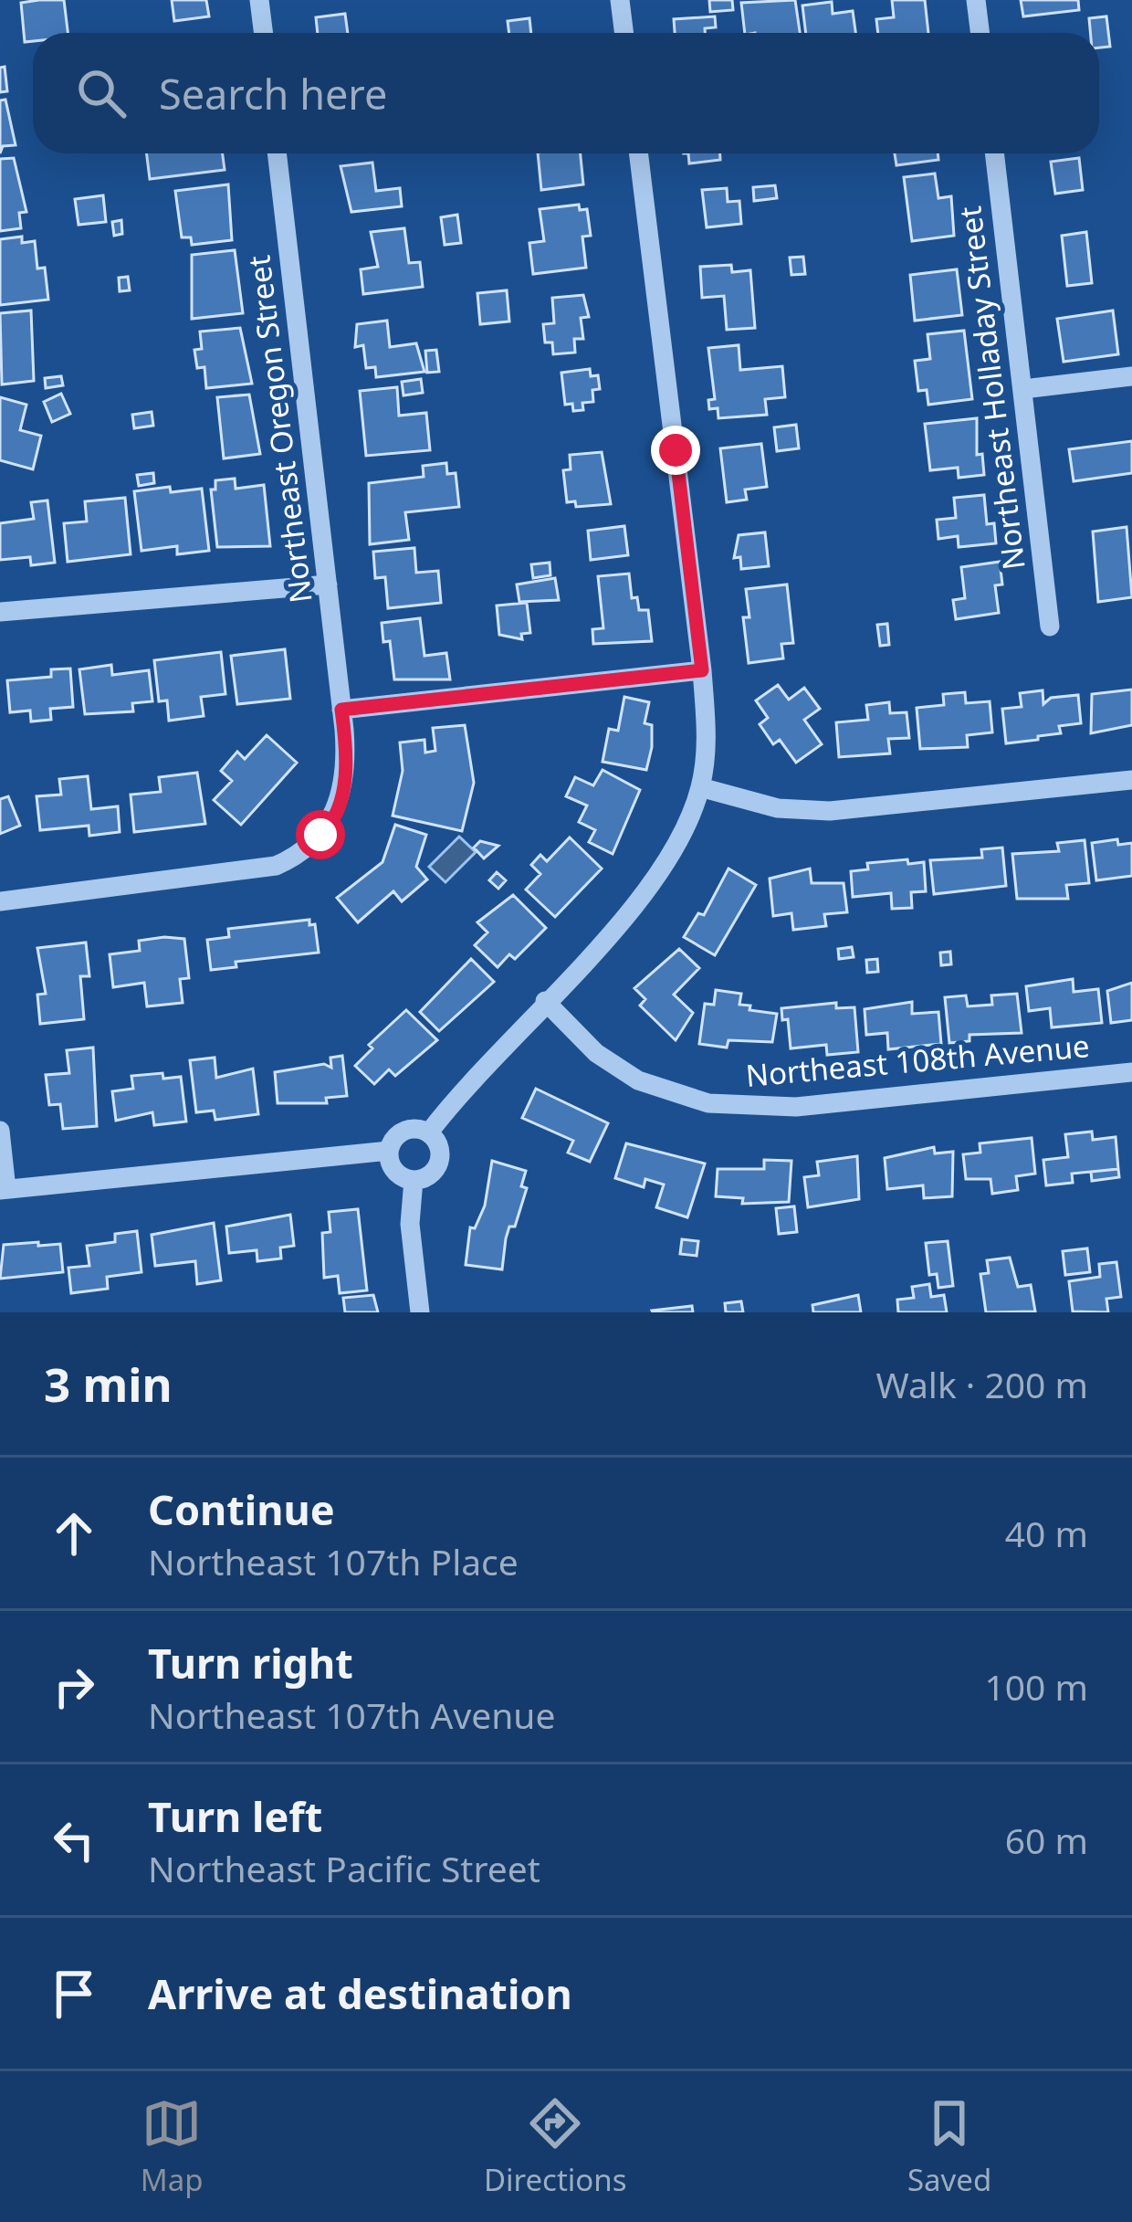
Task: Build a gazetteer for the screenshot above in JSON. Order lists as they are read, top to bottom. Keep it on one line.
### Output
{"streets":{"street":["Northeast Holladay Street","Northeast Oregon Street","Northeast 108th Avenue"]},"page":{"search":"Search here","heading":["3 min","Walk · 200 m"],"list":[["Continue","Northeast 107th Place","40 m"],["Turn right","Northeast 107th Avenue","100 m"],["Turn left","Northeast Pacific Street","60 m"],"Arrive at destination"],"nav":["Map","Directions","Saved"]}}
